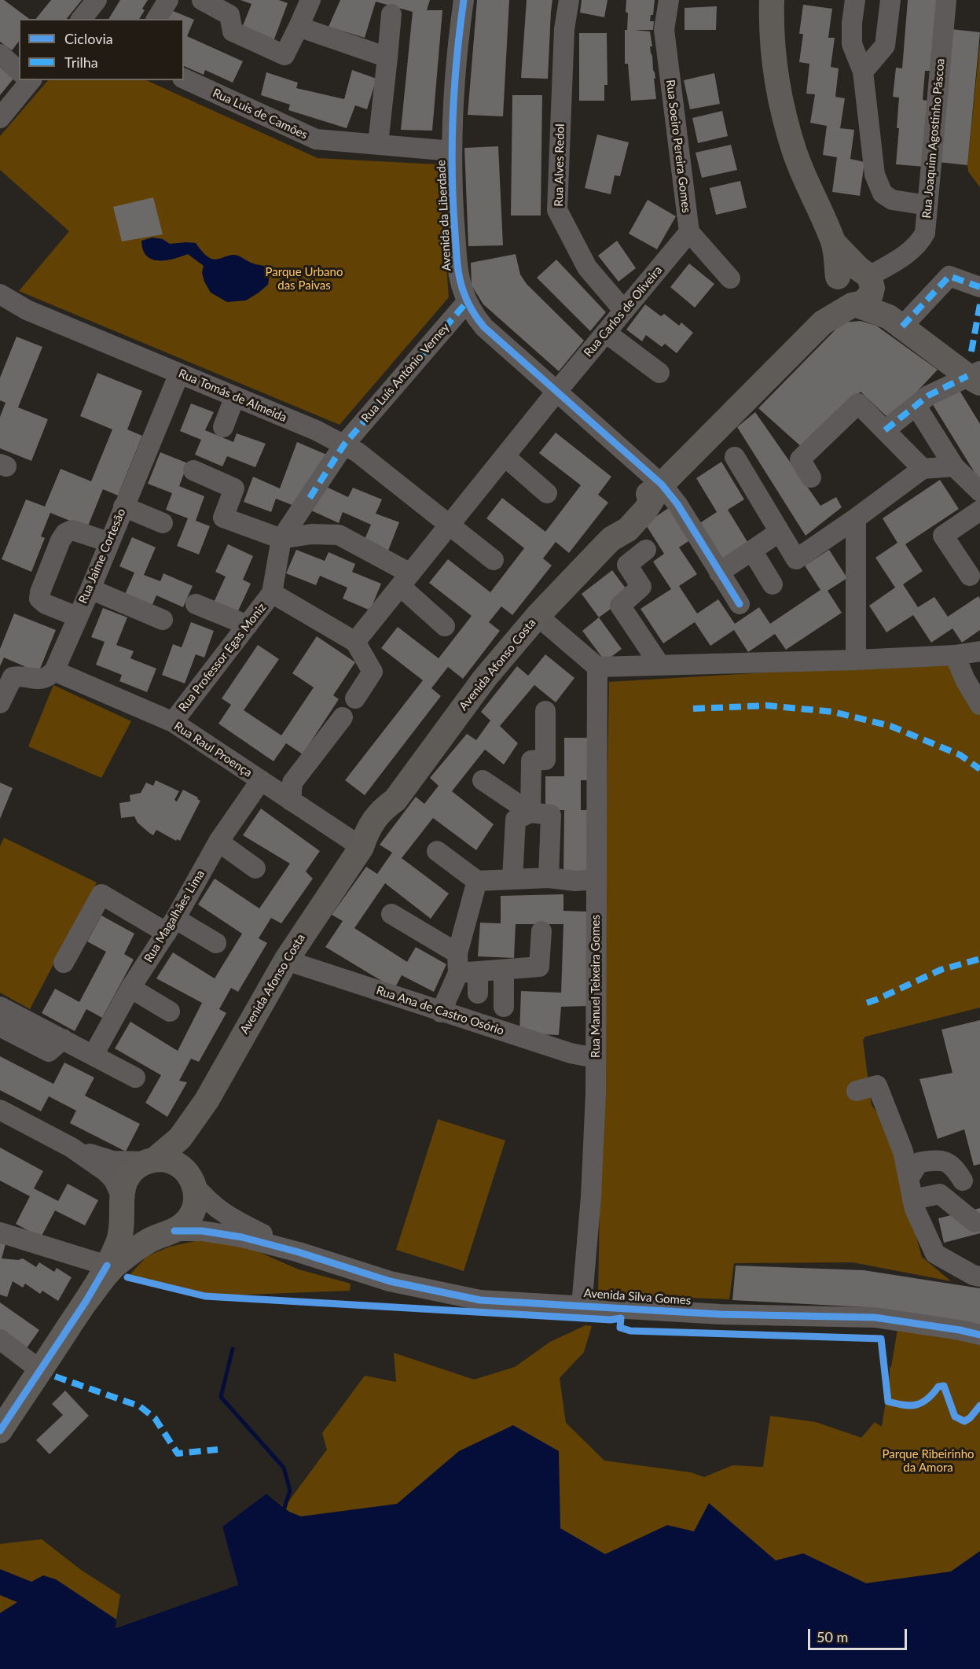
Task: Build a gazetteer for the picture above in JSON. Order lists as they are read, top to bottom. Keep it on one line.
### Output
{"streets":{"main road":["Avenida Afonso Costa"],"street":["Rua Luis de Camões","Rua Joaquim Agostinho Páscoa","Rua Soeiro Pereira Gomes","Rua Alves Redol","Avenida da Liberdade","Rua Carlos de Oliveira","Rua Luís António Verney","Rua Tomás de Almeida","Rua Jaime Cortesão","Rua Professor Egas Moniz","Rua Raul Proença","Rua Magalhães Lima","Rua Manuel Teixeira Gomes","Rua Ana de Castro Osório","Avenida Silva Gomes"]},"crossings":[["Rua Luis de Camões","Avenida da Liberdade"],["Rua Joaquim Agostinho Páscoa","Avenida Afonso Costa"],["Rua Soeiro Pereira Gomes","Rua Carlos de Oliveira"],["Rua Alves Redol","Rua Carlos de Oliveira"],["Avenida da Liberdade","Rua Carlos de Oliveira"],["Avenida da Liberdade","Rua Luís António Verney"],["Avenida da Liberdade","Avenida Afonso Costa"],["Rua Luís António Verney","Rua Tomás de Almeida"],["Rua Luís António Verney","Rua Professor Egas Moniz"],["Rua Tomás de Almeida","Rua Jaime Cortesão"],["Rua Jaime Cortesão","Rua Raul Proença"],["Rua Professor Egas Moniz","Rua Raul Proença"],["Avenida Afonso Costa","Rua Raul Proença"],["Avenida Afonso Costa","Rua Ana de Castro Osório"],["Rua Raul Proença","Rua Magalhães Lima"],["Rua Manuel Teixeira Gomes","Rua Ana de Castro Osório"],["Rua Manuel Teixeira Gomes","Avenida Silva Gomes"]],"parks":["Parque Urbano das Paivas","Parque Ribeirinho da Amora"],"legend":["Ciclovia","Trilha"],"scale_bar":"50 m"}
